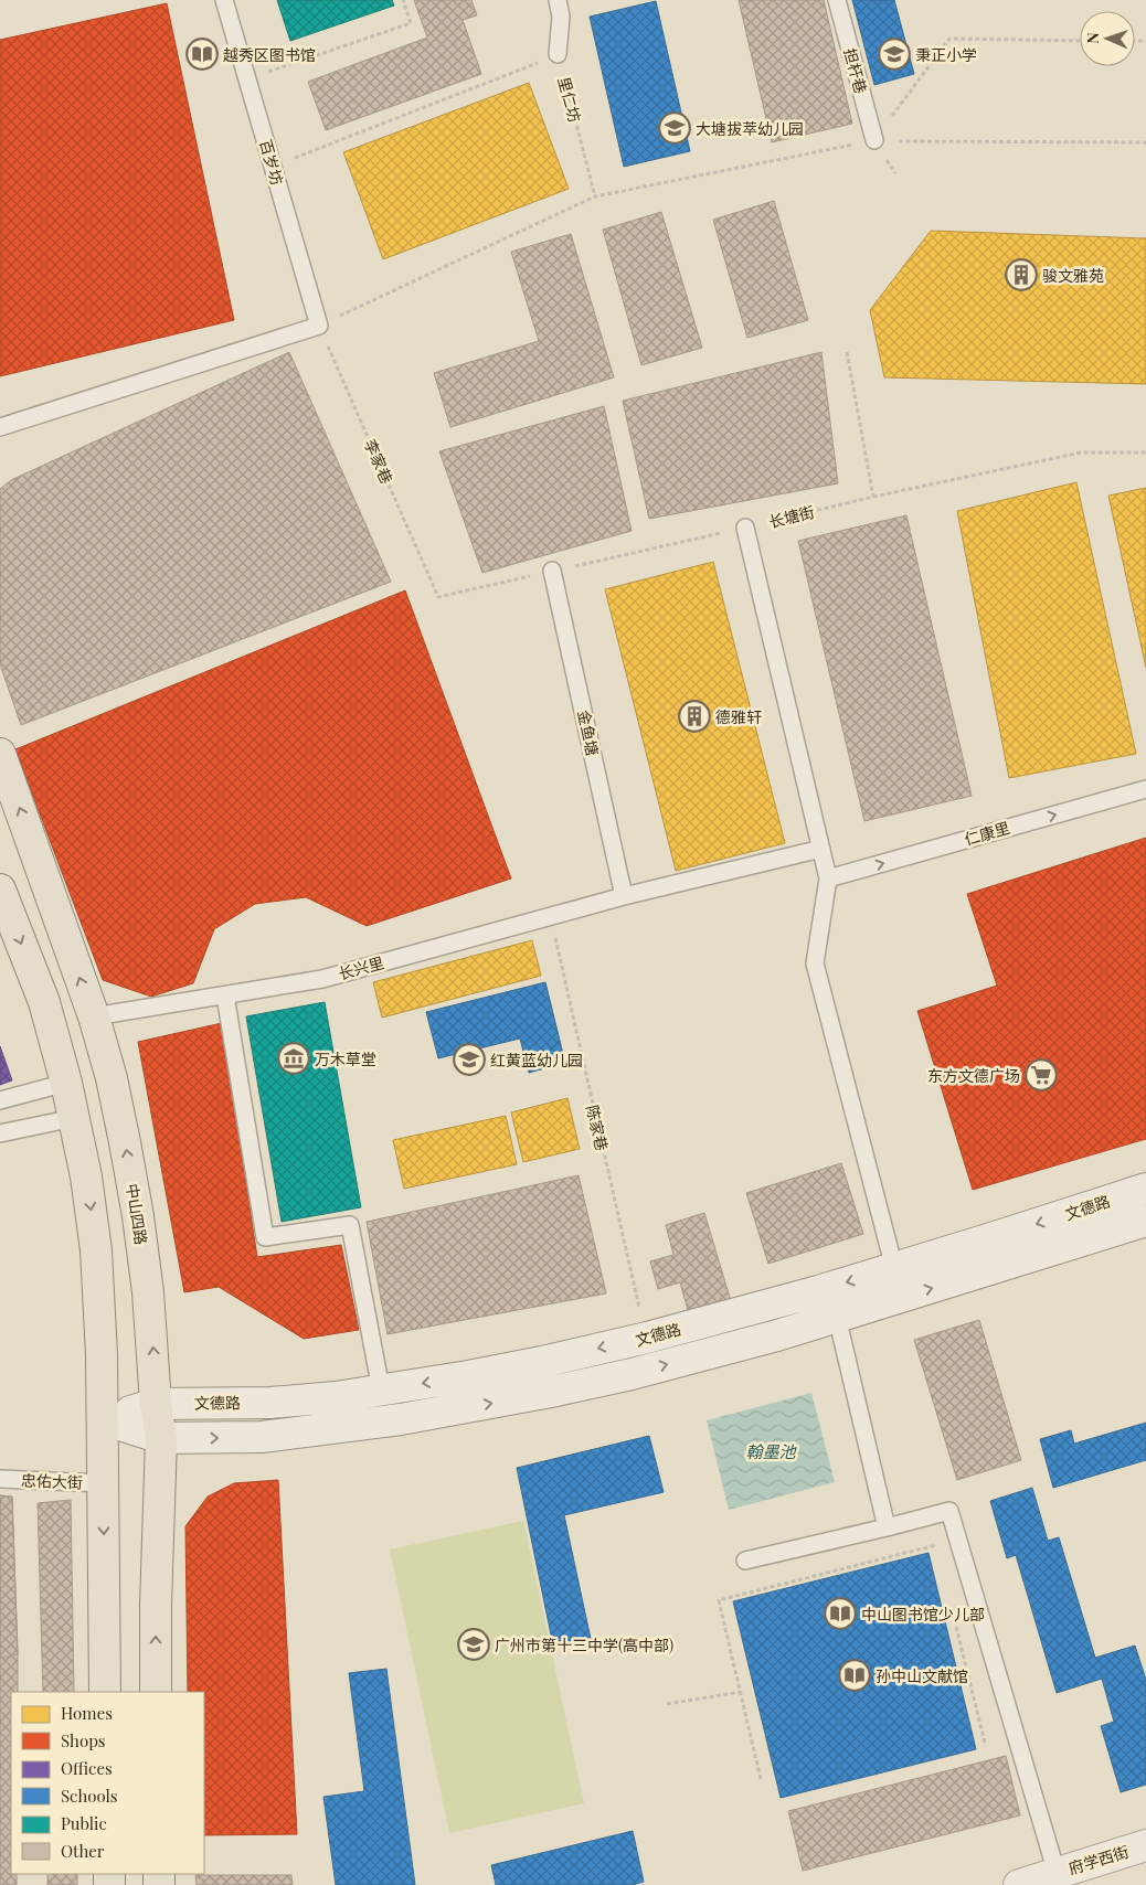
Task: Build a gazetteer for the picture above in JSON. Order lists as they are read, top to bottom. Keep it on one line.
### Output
{"streets":{"main road":["文德路","中山四路","府学西街"],"lane":["担杆巷","百岁坊","金鱼塘","仁康里","长兴里","忠佑大街"],"path":["里仁坊","李家巷","长塘街","陈家巷"]},"crossings":[["百岁坊","李家巷"],["李家巷","长塘街"],["长塘街","金鱼塘"],["金鱼塘","长兴里"],["长兴里","陈家巷"],["长兴里","中山四路"],["陈家巷","文德路"],["文德路","中山四路"]],"one_way":["仁康里"],"water":["翰墨池"],"places":{"library":["越秀区图书馆","中山图书馆少儿部","孙中山文献馆"],"school or university":["秉正小学","大塘拔萃幼儿园","红黄蓝幼儿园","广州市第十三中学(高中部)"],"building":["骏文雅苑","德雅轩"],"museum":["万木草堂"],"supermarket":["东方文德广场"]},"legend":["Homes","Shops","Offices","Schools","Public","Other"],"north":"left"}
